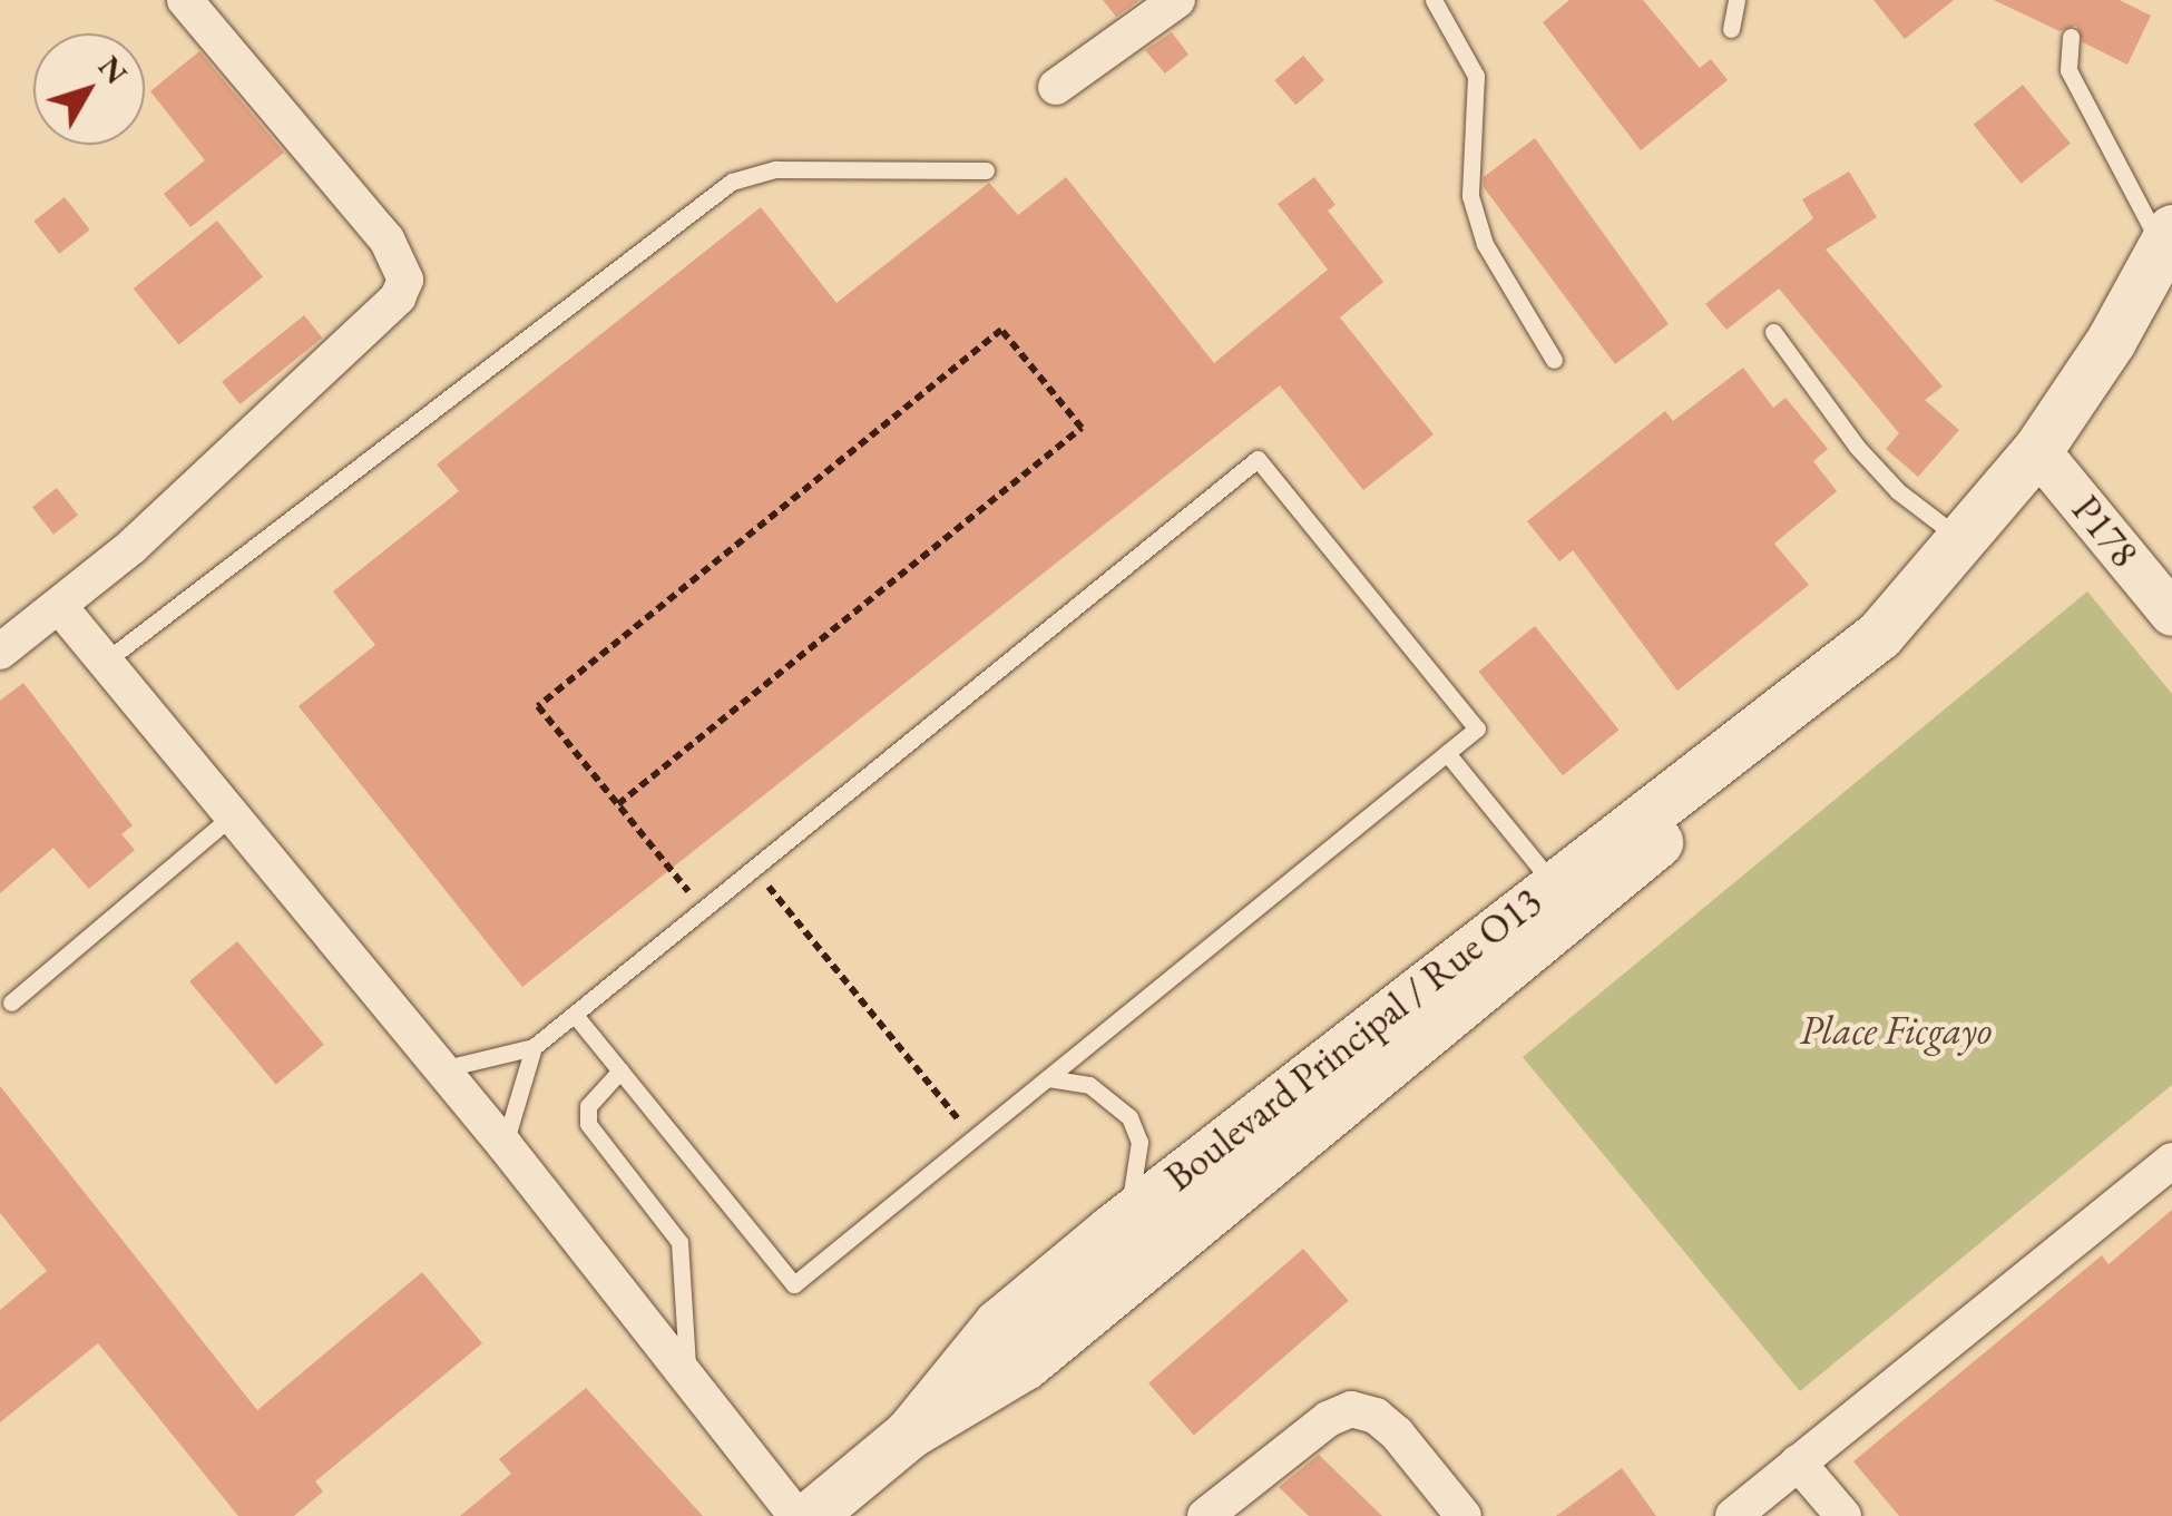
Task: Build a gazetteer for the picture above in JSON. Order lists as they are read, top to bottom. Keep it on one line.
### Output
{"streets":{"main road":["Boulevard Principal / Rue O13"],"street":["P178"]},"crossings":[["P178","Boulevard Principal / Rue O13"]],"parks":["Place Ficgayo"],"north":"top right"}
